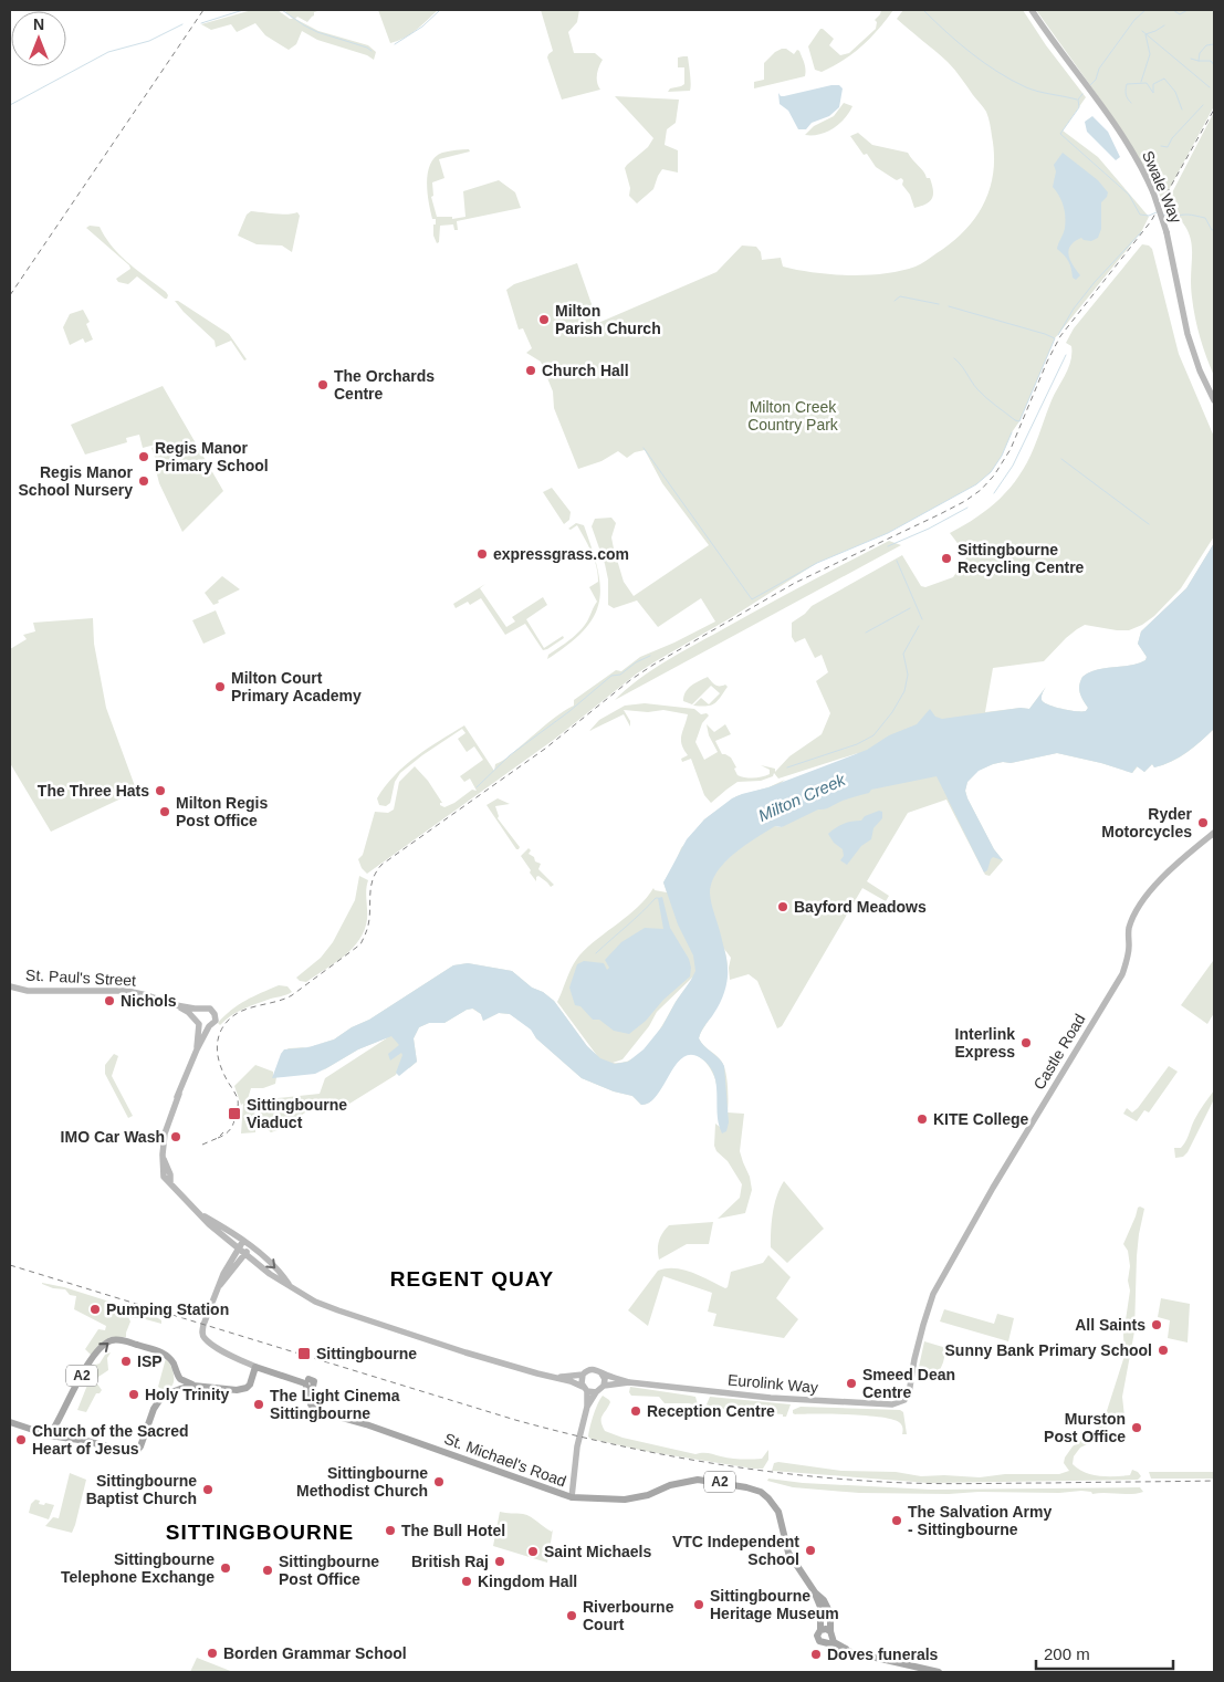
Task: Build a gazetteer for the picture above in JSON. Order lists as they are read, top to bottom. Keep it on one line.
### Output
{"streets":{"main road":["Swale Way","St. Paul's Street","Castle Road","A2","Eurolink Way","St. Michael's Road"]},"crossings":[["Castle Road","Eurolink Way"],["A2","St. Michael's Road"]],"districts":["REGENT QUAY","SITTINGBOURNE"],"water":["Milton Creek"],"parks":["Milton Creek Country Park"],"places":{"other":["Milton Parish Church","Church Hall","The Orchards Centre","Regis Manor Primary School","Regis Manor School Nursery","expressgrass.com","Sittingbourne Recycling Centre","Milton Court Primary Academy","The Three Hats","Milton Regis Post Office","Ryder Motorcycles","Bayford Meadows","Nichols","Interlink Express","KITE College","IMO Car Wash","Pumping Station","All Saints","Sunny Bank Primary School","ISP","Smeed Dean Centre","Holy Trinity","The Light Cinema Sittingbourne","Reception Centre","Murston Post Office","Church of the Sacred Heart of Jesus","Sittingbourne Methodist Church","Sittingbourne Baptist Church","The Salvation Army - Sittingbourne","The Bull Hotel","VTC Independent School","Saint Michaels","British Raj","Sittingbourne Telephone Exchange","Sittingbourne Post Office","Kingdom Hall","Sittingbourne Heritage Museum","Riverbourne Court","Borden Grammar School","Doves funerals"],"transit":["Sittingbourne Viaduct","Sittingbourne"]},"scale_bar":"200 m","north":"top"}
